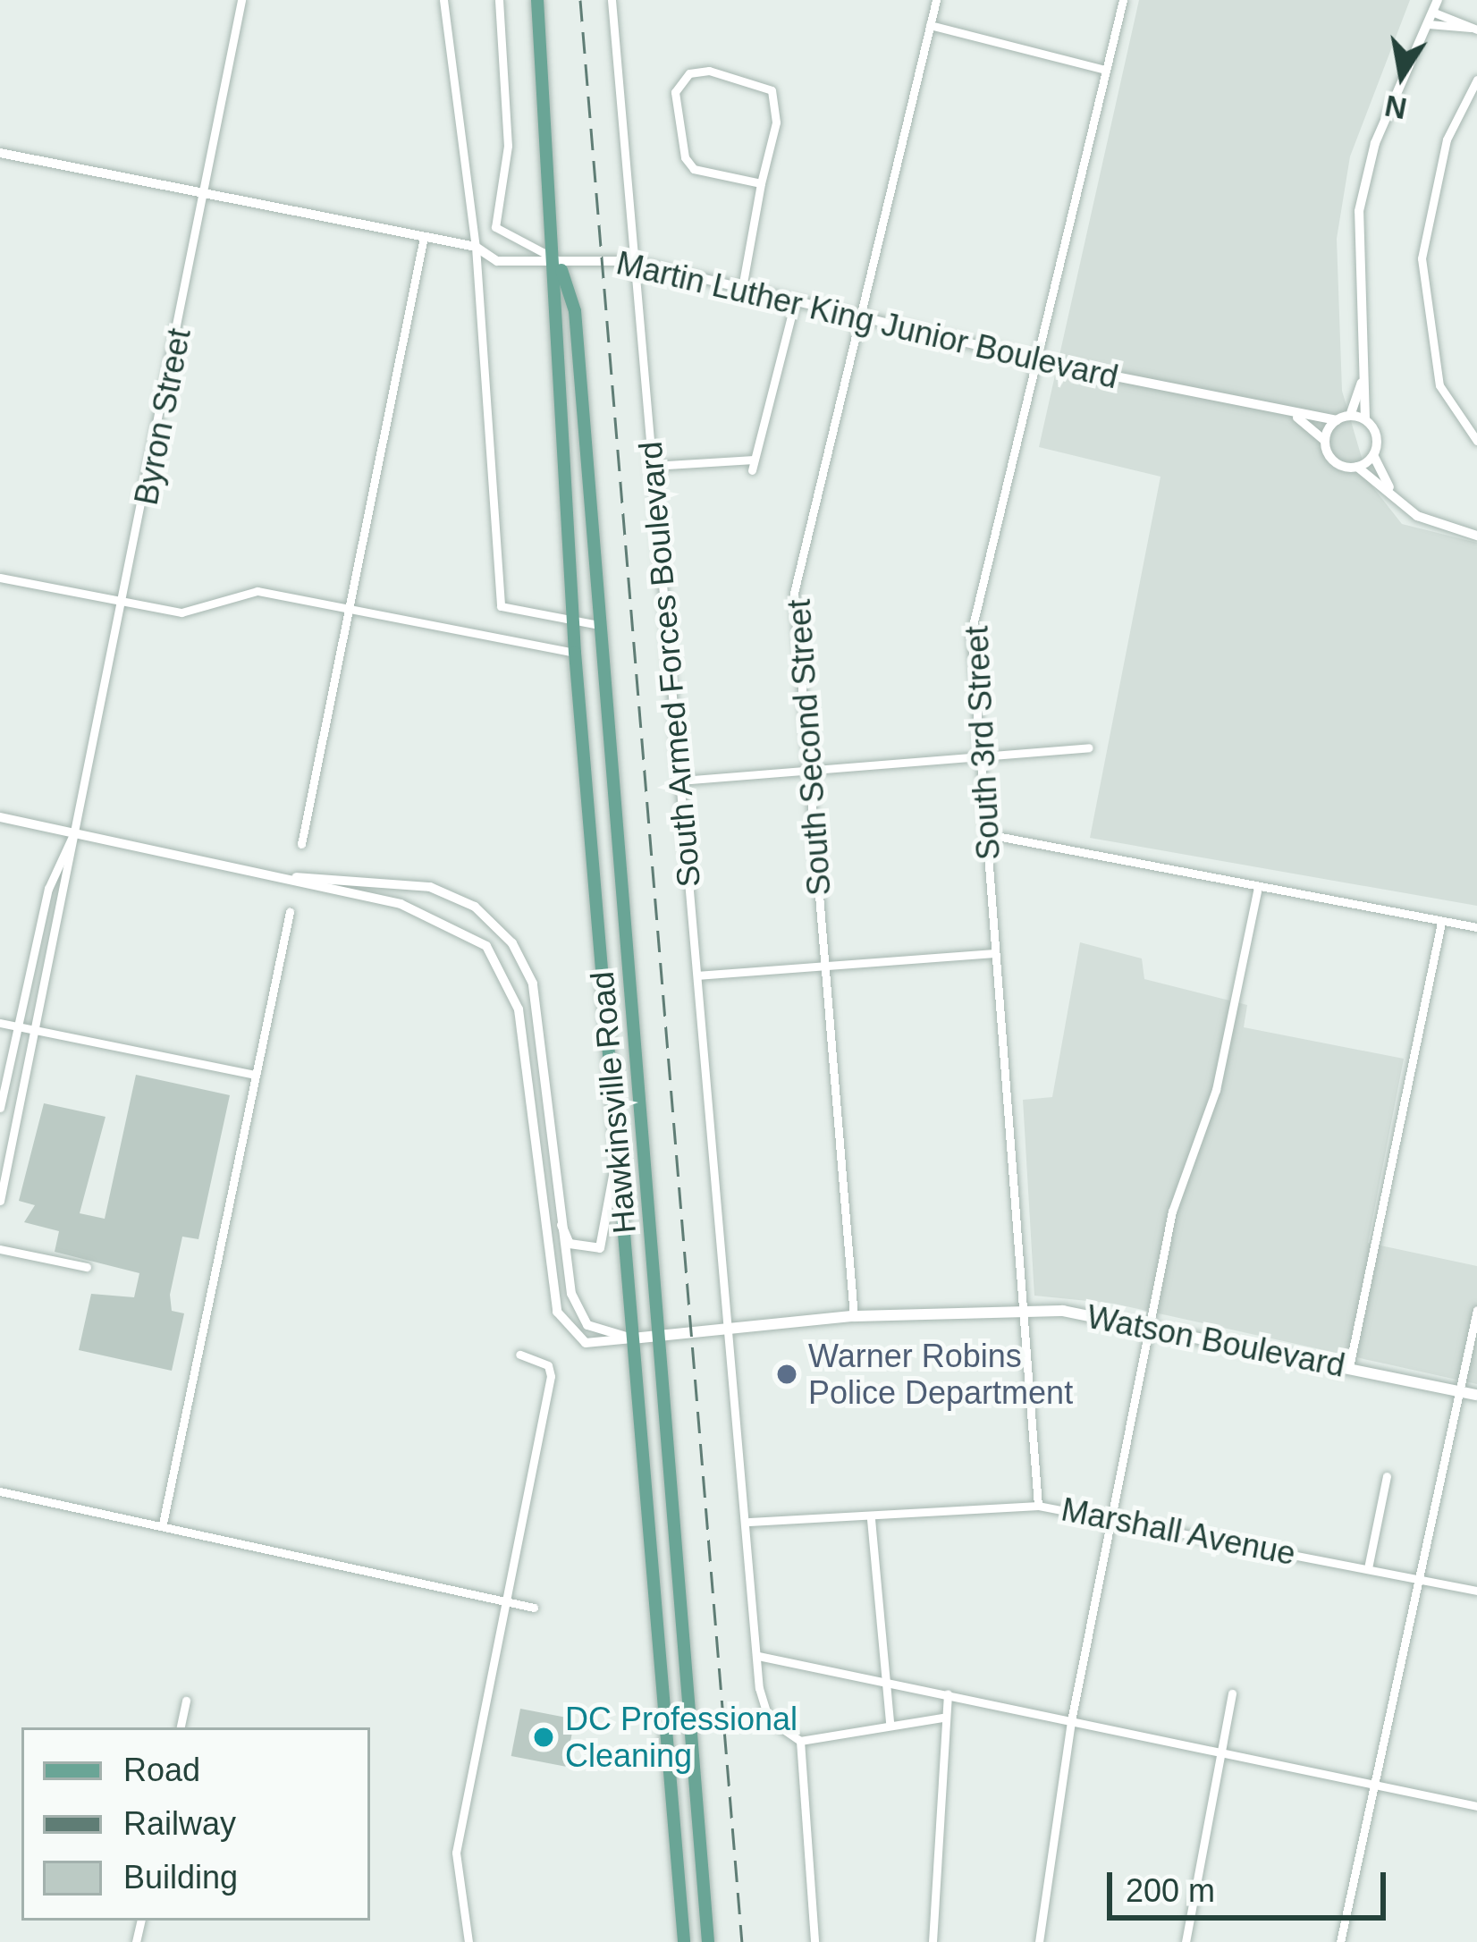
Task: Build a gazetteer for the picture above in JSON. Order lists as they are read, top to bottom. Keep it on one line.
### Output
{"streets":{"main road":["Hawkinsville Road","Watson Boulevard"],"street":["Martin Luther King Junior Boulevard","Byron Street","South Armed Forces Boulevard","South 3rd Street","South Second Street","Marshall Avenue"]},"crossings":[["Martin Luther King Junior Boulevard","Byron Street"],["Martin Luther King Junior Boulevard","South Armed Forces Boulevard"],["Martin Luther King Junior Boulevard","South 3rd Street"],["Martin Luther King Junior Boulevard","South Second Street"],["Martin Luther King Junior Boulevard","Hawkinsville Road"],["Byron Street","Watson Boulevard"],["South Armed Forces Boulevard","Watson Boulevard"],["South Armed Forces Boulevard","Marshall Avenue"],["South 3rd Street","Watson Boulevard"],["South 3rd Street","Marshall Avenue"],["South Second Street","Watson Boulevard"],["Hawkinsville Road","Watson Boulevard"]],"places":["Warner Robins Police Department","DC Professional Cleaning"],"legend":["Road","Railway","Building"],"scale_bar":"200 m","north":"bottom"}
